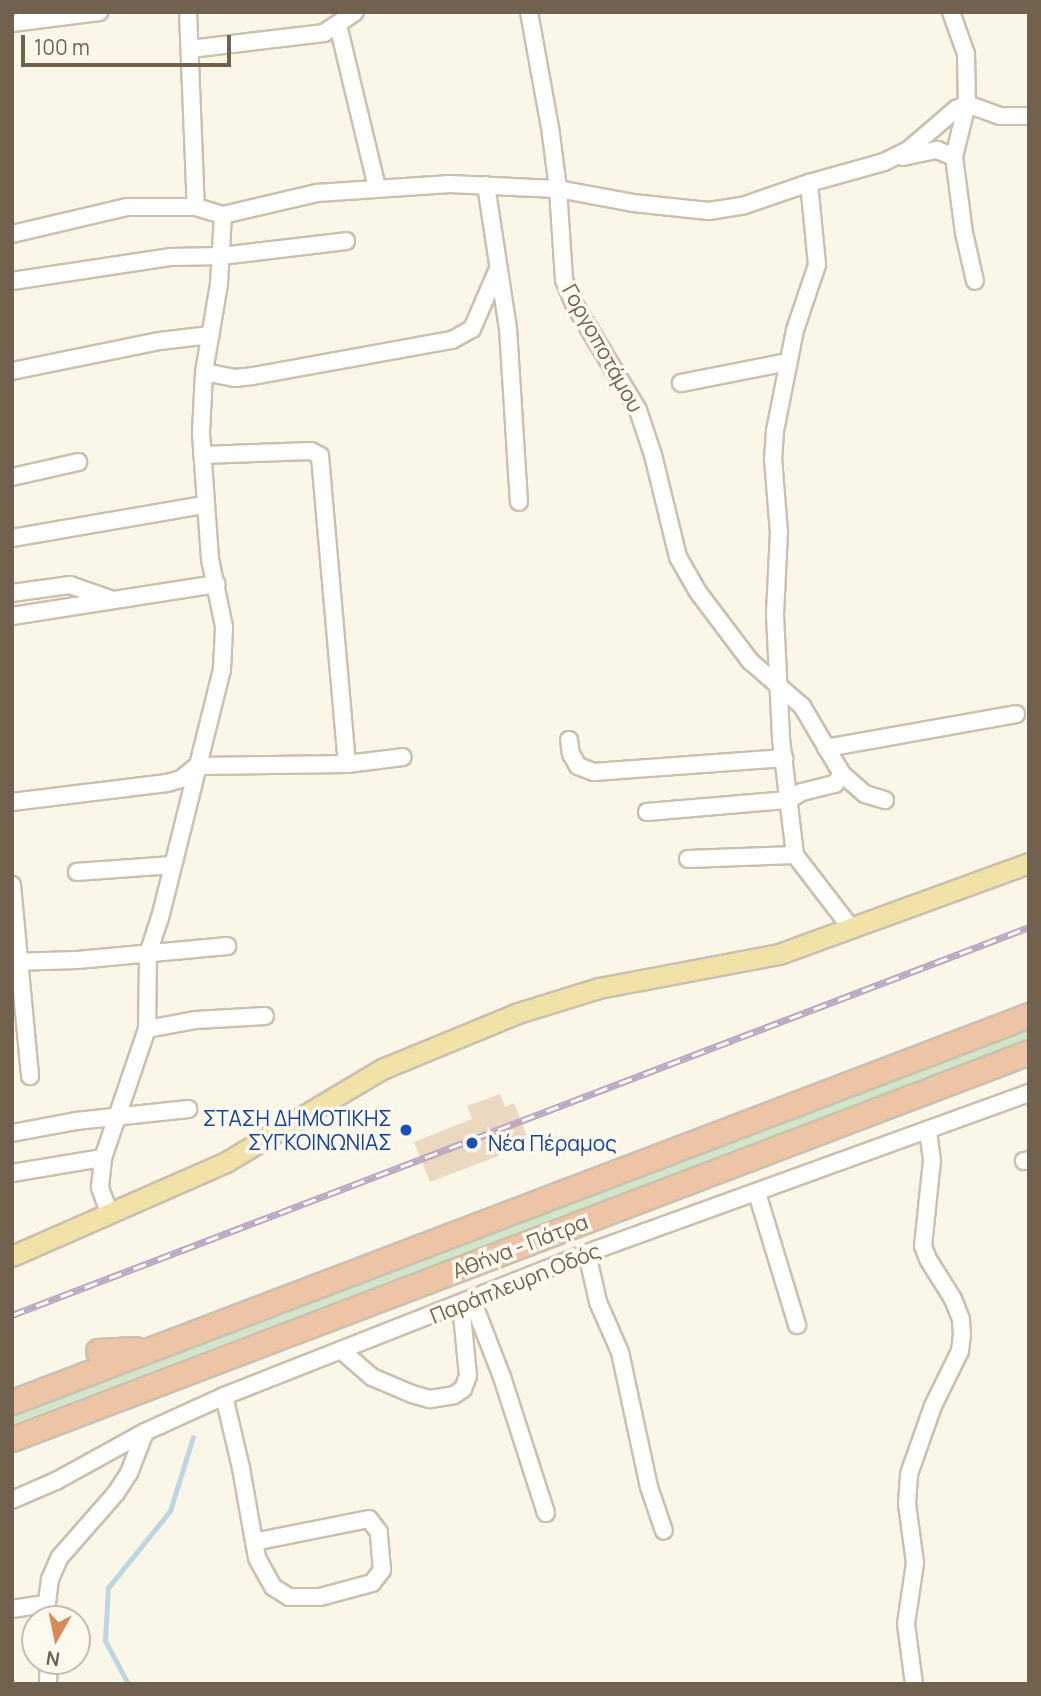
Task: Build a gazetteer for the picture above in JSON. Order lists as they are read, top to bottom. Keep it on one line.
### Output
{"streets":{"highway":["Αθήνα - Πάτρα"],"street":["Γοργοποτάμου","Παράπλευρη Οδός"]},"places":["ΣΤΑΣΗ ΔΗΜΟΤΙΚΗΣ ΣΥΓΚΟΙΝΩΝΙΑΣ","Νέα Πέραμος"],"scale_bar":"100 m","north":"bottom"}
